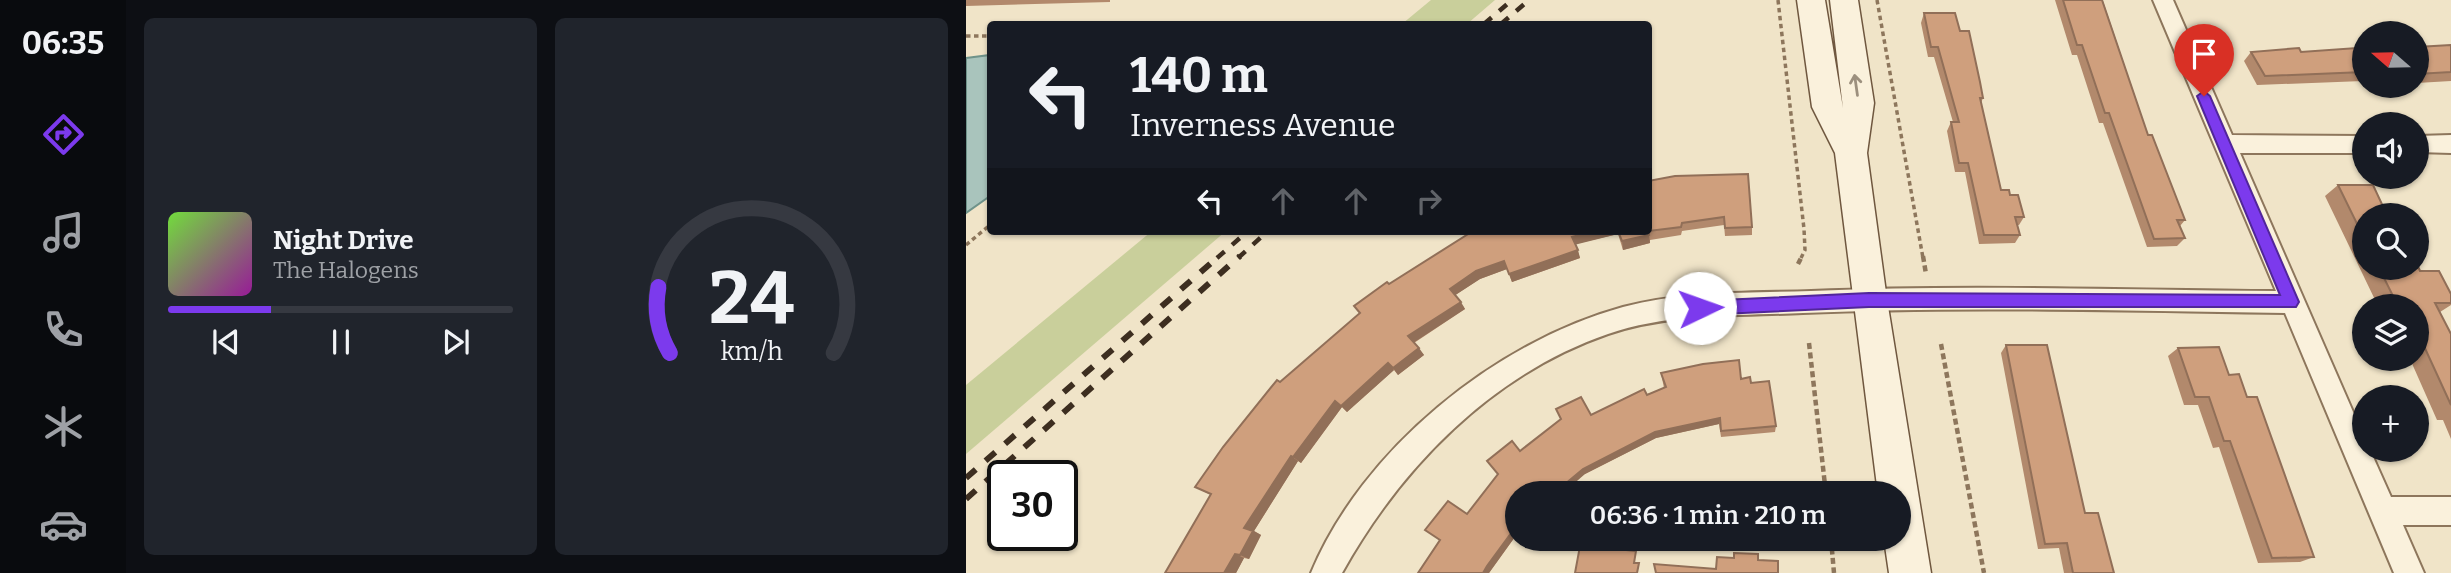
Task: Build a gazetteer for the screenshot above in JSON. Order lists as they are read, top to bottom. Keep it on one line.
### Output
{"north":"left","page":{"tabs":"06:35","map_buttons":"+","turn":["140 m","Inverness Avenue"],"song":["Night Drive","The Halogens"],"limit":"30","trip":"06:36 · 1 min · 210 m","gauge":["24","km/h"]}}
